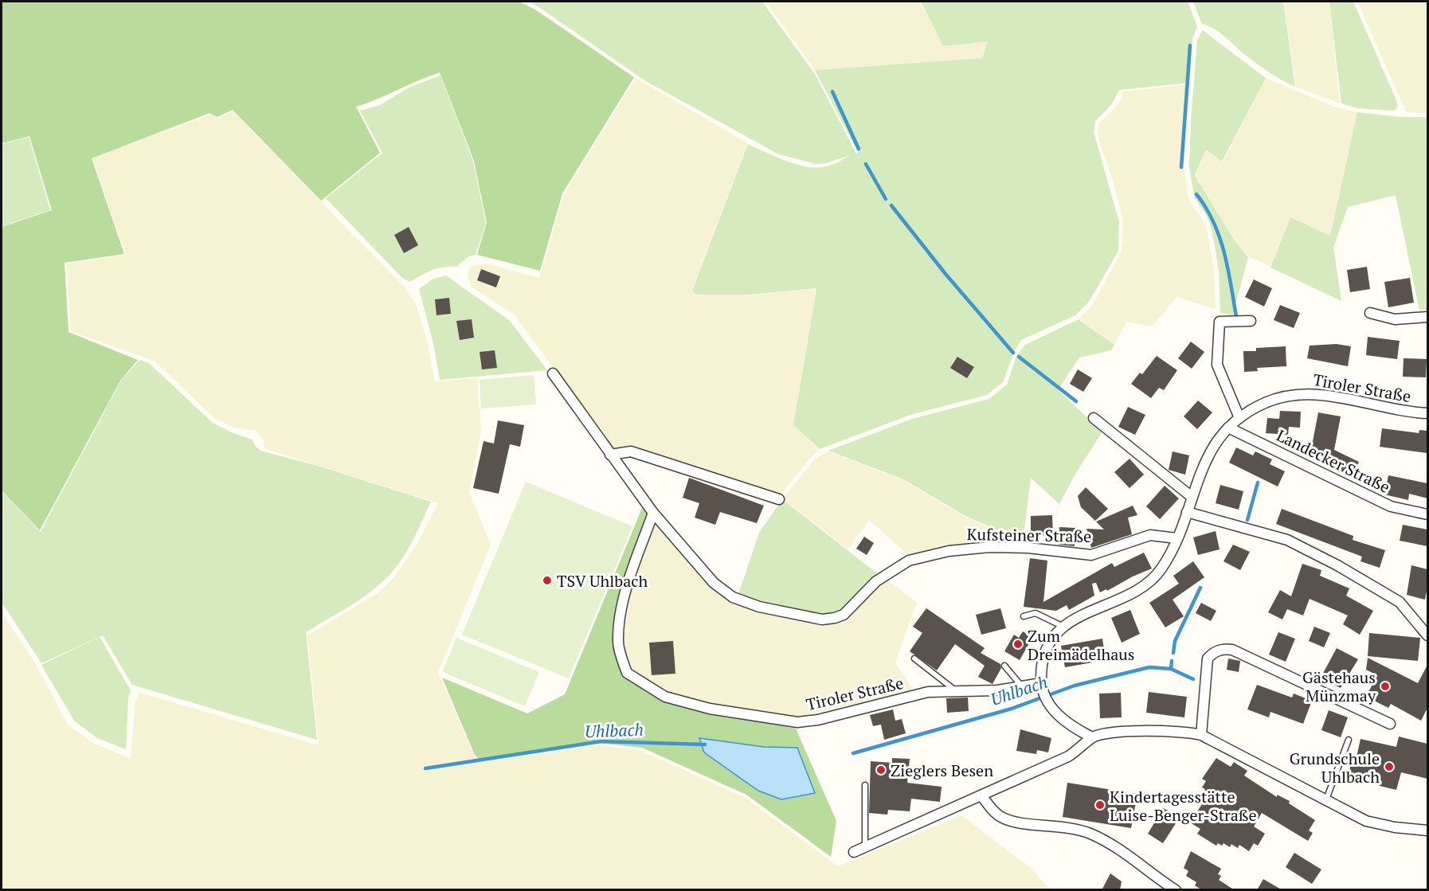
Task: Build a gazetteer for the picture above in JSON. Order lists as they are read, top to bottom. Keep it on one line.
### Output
{"streets":{"street":["Tiroler Straße","Landecker Straße","Kufsteiner Straße"]},"crossings":[["Tiroler Straße","Landecker Straße"],["Tiroler Straße","Kufsteiner Straße"]],"water":["Uhlbach"],"places":["TSV Uhlbach","Zum Dreimädelhaus","Gästehaus Münzmay","Grundschule Uhlbach","Zieglers Besen","Kindertagesstätte Luise-Benger-Straße"]}
